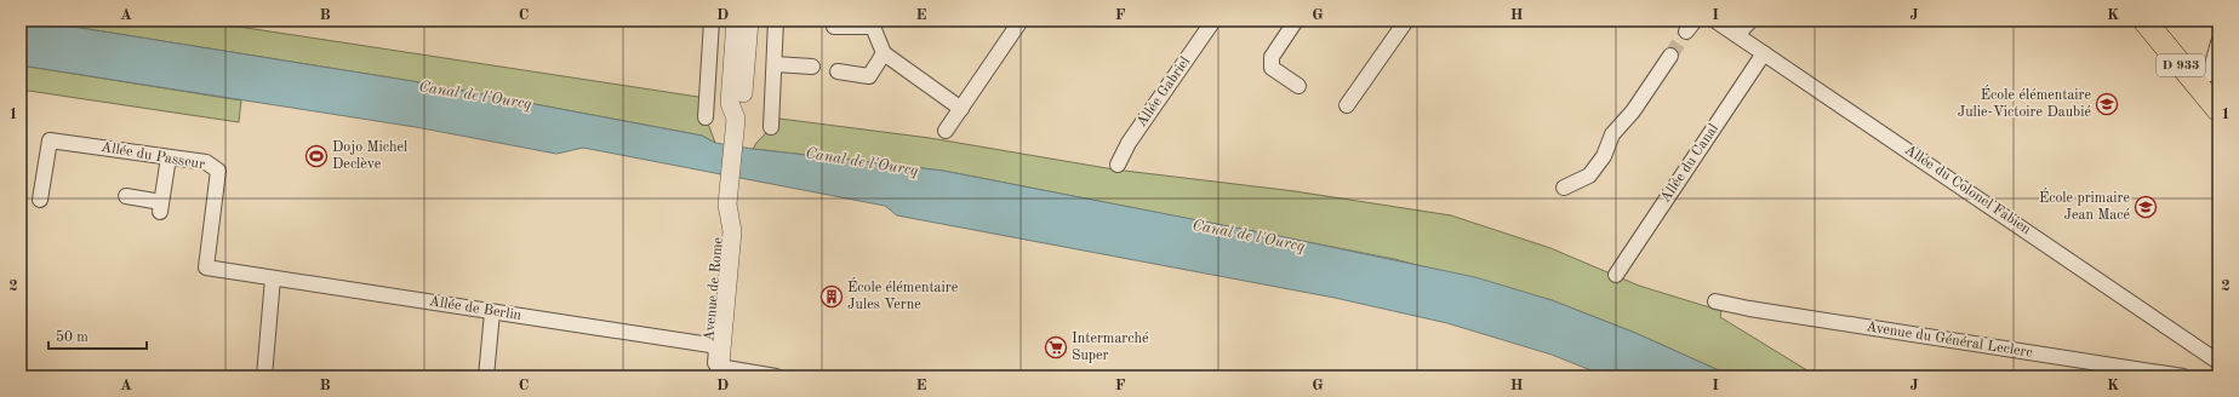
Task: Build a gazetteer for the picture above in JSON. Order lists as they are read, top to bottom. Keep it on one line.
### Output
{"streets":{"main road":["D 933"],"street":["Allée Gabriel","Allée du Passeur","Allée du Canal","Allée du Colonel Fabien","Avenue de Rome","Allée de Berlin","Avenue du Général Leclerc"]},"crossings":[["Allée du Passeur","Allée de Berlin"],["Allée du Canal","Allée du Colonel Fabien"],["Avenue de Rome","Allée de Berlin"]],"water":["Canal de l'Ourcq"],"places":{"school or university":["École élémentaire Julie-Victoire Daubié","École primaire Jean Macé"],"sports":["Dojo Michel Declève"],"building":["École élémentaire Jules Verne"],"supermarket":["Intermarché Super"]},"scale_bar":"50 m","grid":{"columns":["A","B","C","D","E","F","G","H","I","J","K"],"rows":["1","2"]}}
